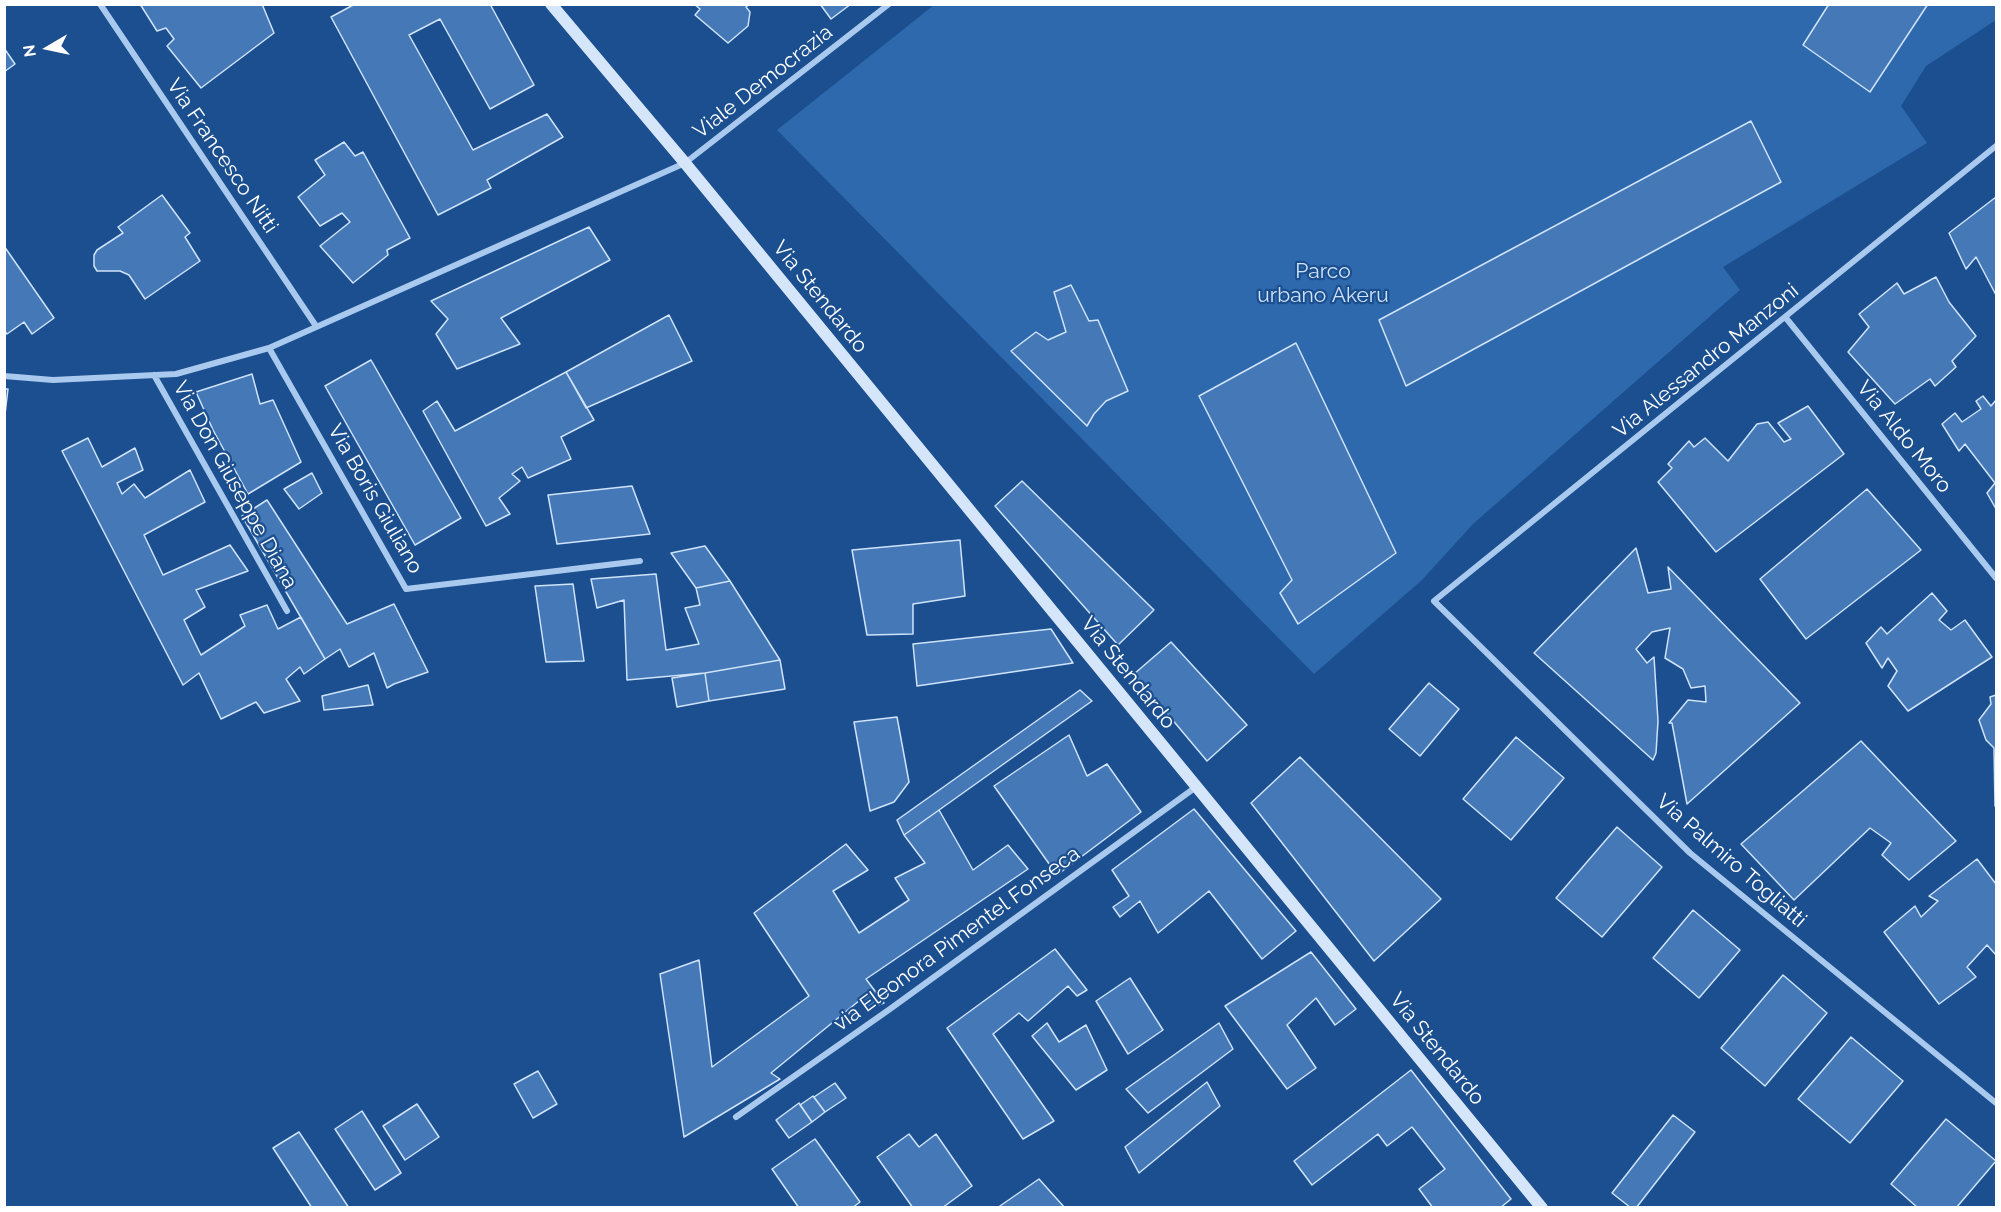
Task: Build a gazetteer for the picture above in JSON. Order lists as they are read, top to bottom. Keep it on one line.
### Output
{"streets":{"street":["Viale Democrazia","Via Francesco Nitti","Via Stendardo","Via Alessandro Manzoni","Via Aldo Moro","Via Don Giuseppe Diana","Via Boris Giuliano","Via Palmiro Togliatti","via Eleonora Pimentel Fonseca"]},"crossings":[["Viale Democrazia","Via Stendardo"],["Via Stendardo","via Eleonora Pimentel Fonseca"],["Via Alessandro Manzoni","Via Aldo Moro"],["Via Alessandro Manzoni","Via Palmiro Togliatti"]],"parks":["Parco urbano Akeru"],"north":"left"}
